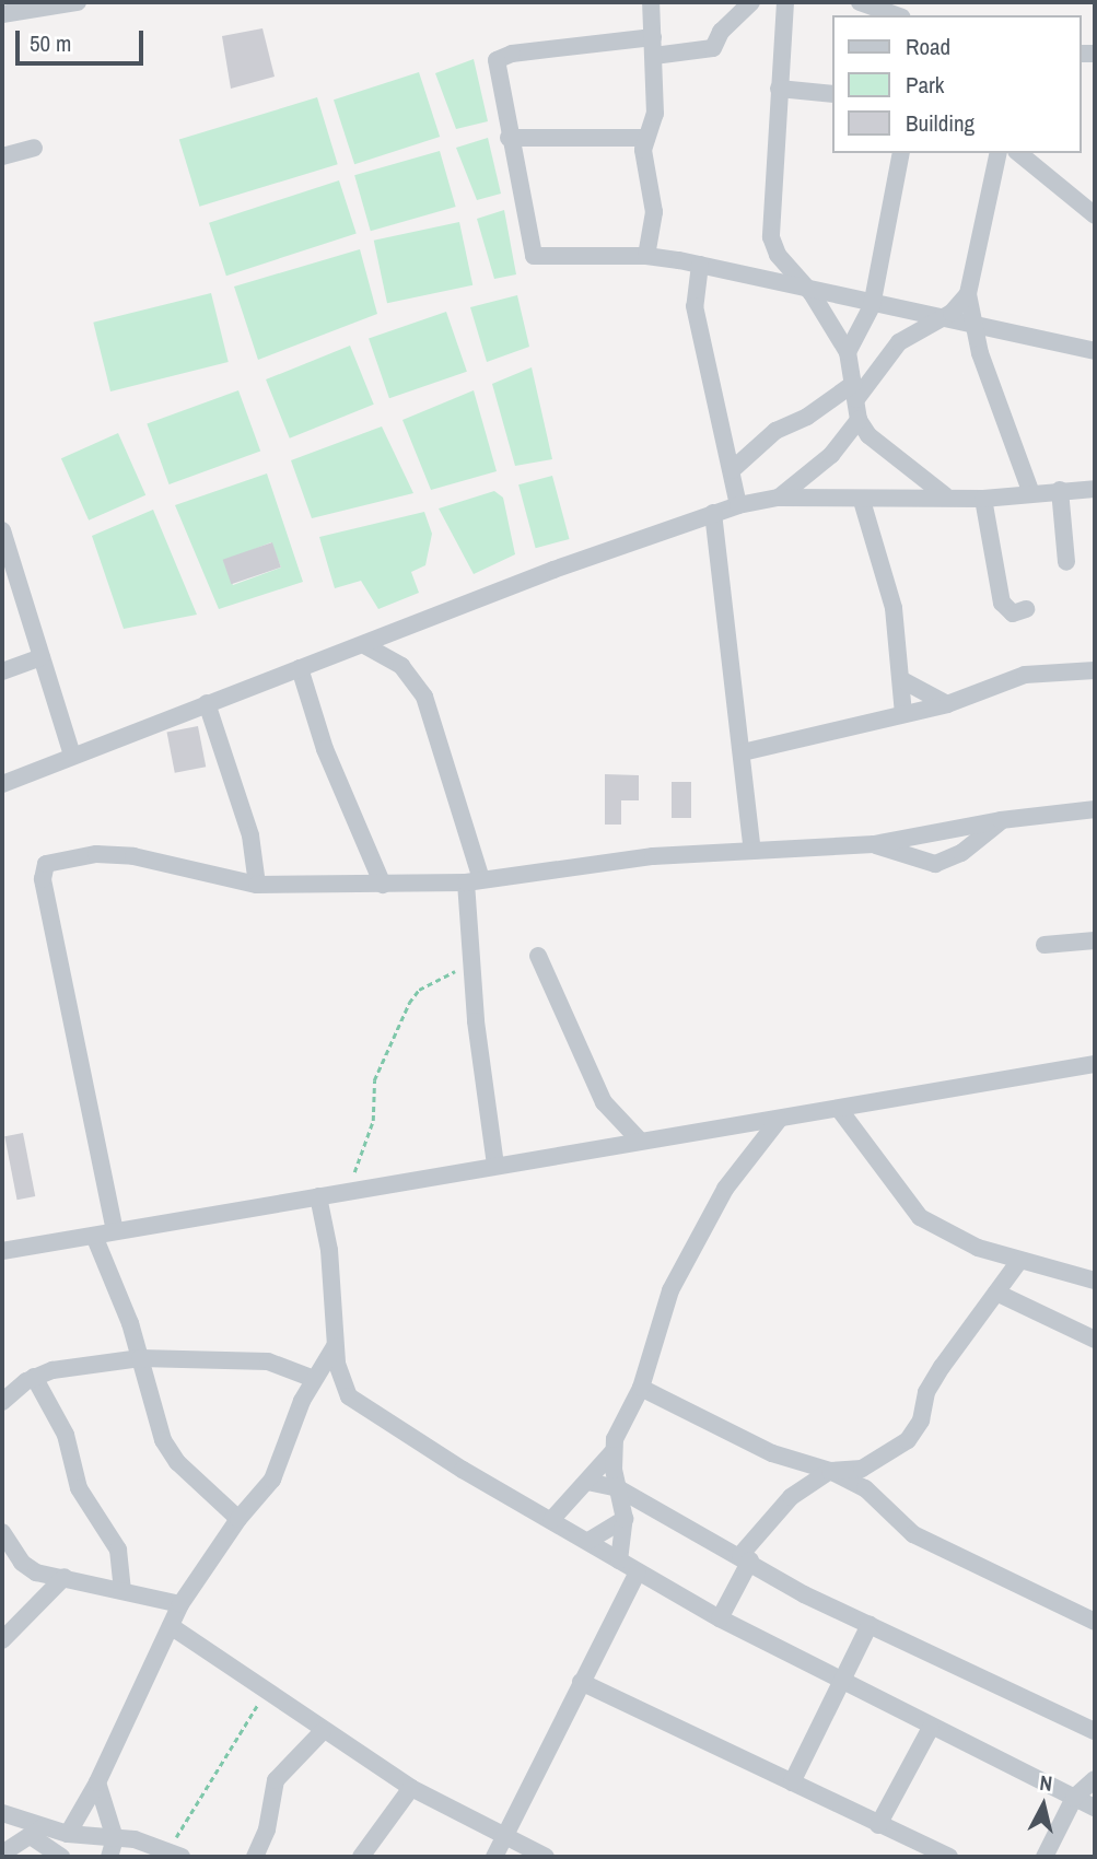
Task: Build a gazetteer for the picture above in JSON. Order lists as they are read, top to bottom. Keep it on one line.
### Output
{"legend":["Road","Park","Building"],"scale_bar":"50 m","north":"top"}
